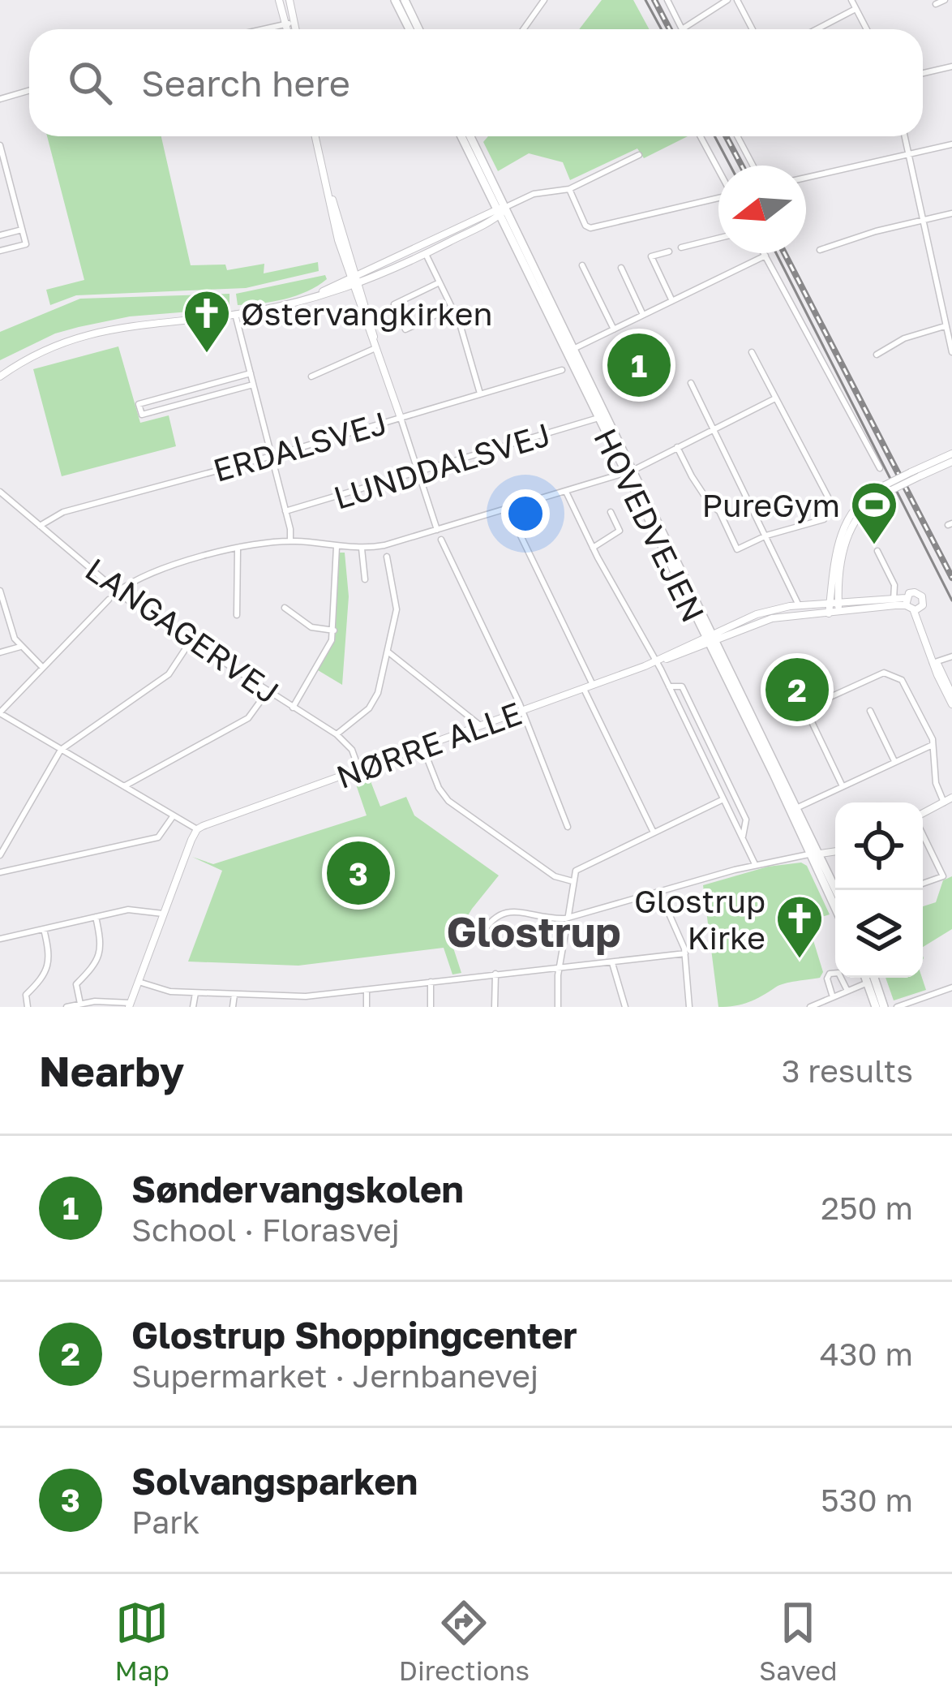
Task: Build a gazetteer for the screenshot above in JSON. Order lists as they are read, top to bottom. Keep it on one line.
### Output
{"streets":{"main road":["HOVEDVEJEN"],"street":["ERDALSVEJ","LUNDDALSVEJ","LANGAGERVEJ","NØRRE ALLE"]},"crossings":[["ERDALSVEJ","LANGAGERVEJ"],["LUNDDALSVEJ","HOVEDVEJEN"],["HOVEDVEJEN","NØRRE ALLE"],["LANGAGERVEJ","NØRRE ALLE"]],"districts":["Glostrup"],"places":{"church":["Østervangkirken","Glostrup Kirke"],"sports":["PureGym"]},"north":"left","page":{"search":"Search here","pins":["1","2","3"],"heading":["Nearby","3 results"],"list":[{"mark":"1","name":"Søndervangskolen","note":"School · Florasvej","value":"250 m"},{"mark":"2","name":"Glostrup Shoppingcenter","note":"Supermarket · Jernbanevej","value":"430 m"},{"mark":"3","name":"Solvangsparken","note":"Park","value":"530 m"}],"nav":["Map","Directions","Saved"]}}
